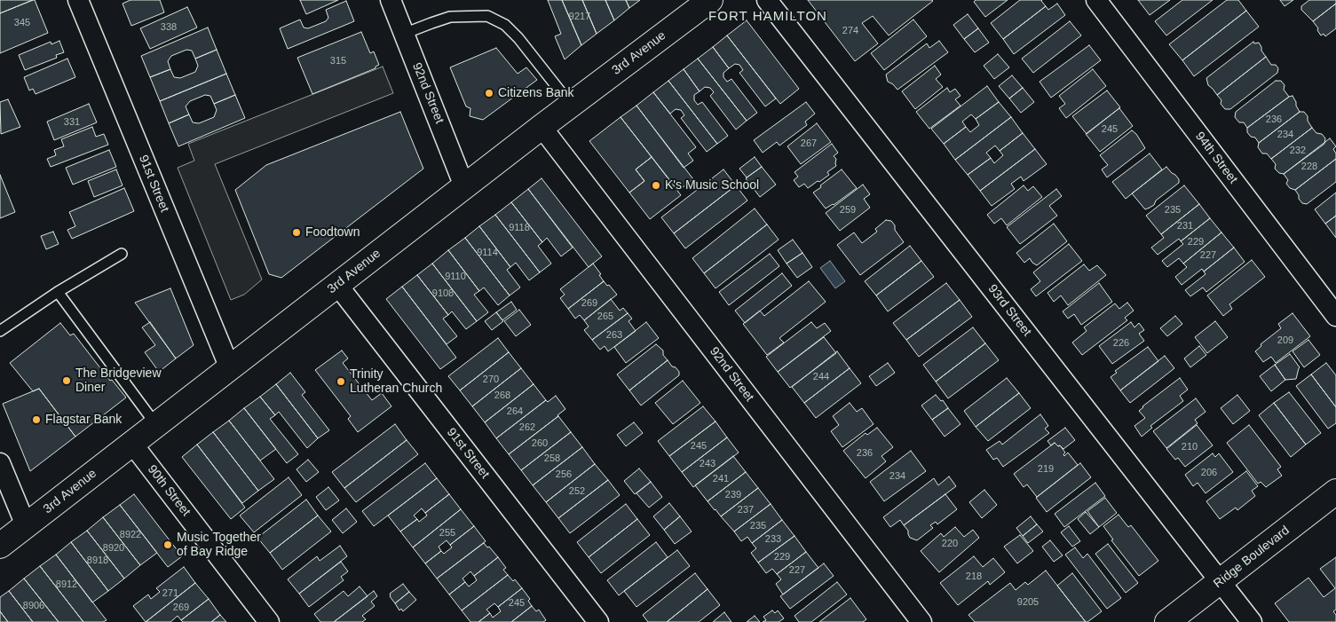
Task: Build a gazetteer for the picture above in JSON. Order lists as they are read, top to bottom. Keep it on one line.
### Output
{"streets":{"street":["3rd Avenue","92nd Street","94th Street","91st Street","93rd Street","90th Street","Ridge Boulevard"]},"crossings":[["3rd Avenue","92nd Street"],["3rd Avenue","91st Street"],["3rd Avenue","90th Street"],["93rd Street","Ridge Boulevard"]],"districts":["FORT HAMILTON"],"places":["Citizens Bank","K's Music School","Foodtown","The Bridgeview Diner","Trinity Lutheran Church","Flagstar Bank","Music Together of Bay Ridge"],"house_numbers":["9217","345","338","274","315","236","331","245","234","267","232","228","259","235","231","9118","229","9114","227","9110","9108","269","265","263","209","226","244","270","268","264","262","260","245","210","236","258","243","219","206","256","234","241","252","239","237","235","255","8922","233","220","8920","229","8918","227","218","8912","271","9205","245","8906","269"]}
